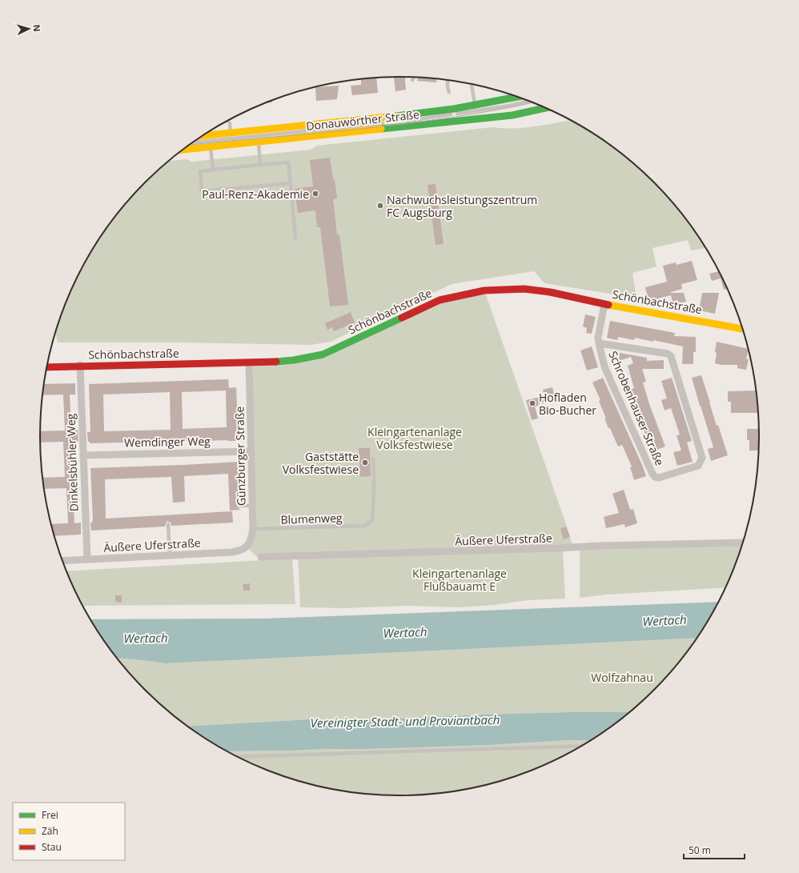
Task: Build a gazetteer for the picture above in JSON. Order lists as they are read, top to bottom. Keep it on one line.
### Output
{"streets":{"street":["Donauwörther Straße","Schönbachstraße","Schrobenhauser Straße","Wemdinger Weg","Günzburger Straße","Dinkelsbühler Weg","Äußere Uferstraße"],"lane":["Blumenweg"]},"crossings":[["Schönbachstraße","Schrobenhauser Straße"],["Schönbachstraße","Günzburger Straße"],["Schönbachstraße","Dinkelsbühler Weg"],["Wemdinger Weg","Günzburger Straße"],["Wemdinger Weg","Dinkelsbühler Weg"],["Günzburger Straße","Blumenweg"],["Günzburger Straße","Äußere Uferstraße"],["Dinkelsbühler Weg","Äußere Uferstraße"]],"water":["Wertach","Vereinigter Stadt- und Proviantbach"],"parks":["Kleingartenanlage Volksfestwiese","Kleingartenanlage Flußbauamt E","Wolfzahnau"],"places":["Paul-Renz-Akademie","Nachwuchsleistungszentrum FC Augsburg","Hofladen Bio-Bucher","Gaststätte Volksfestwiese"],"legend":["Frei","Zäh","Stau"],"scale_bar":"50 m","north":"right"}
